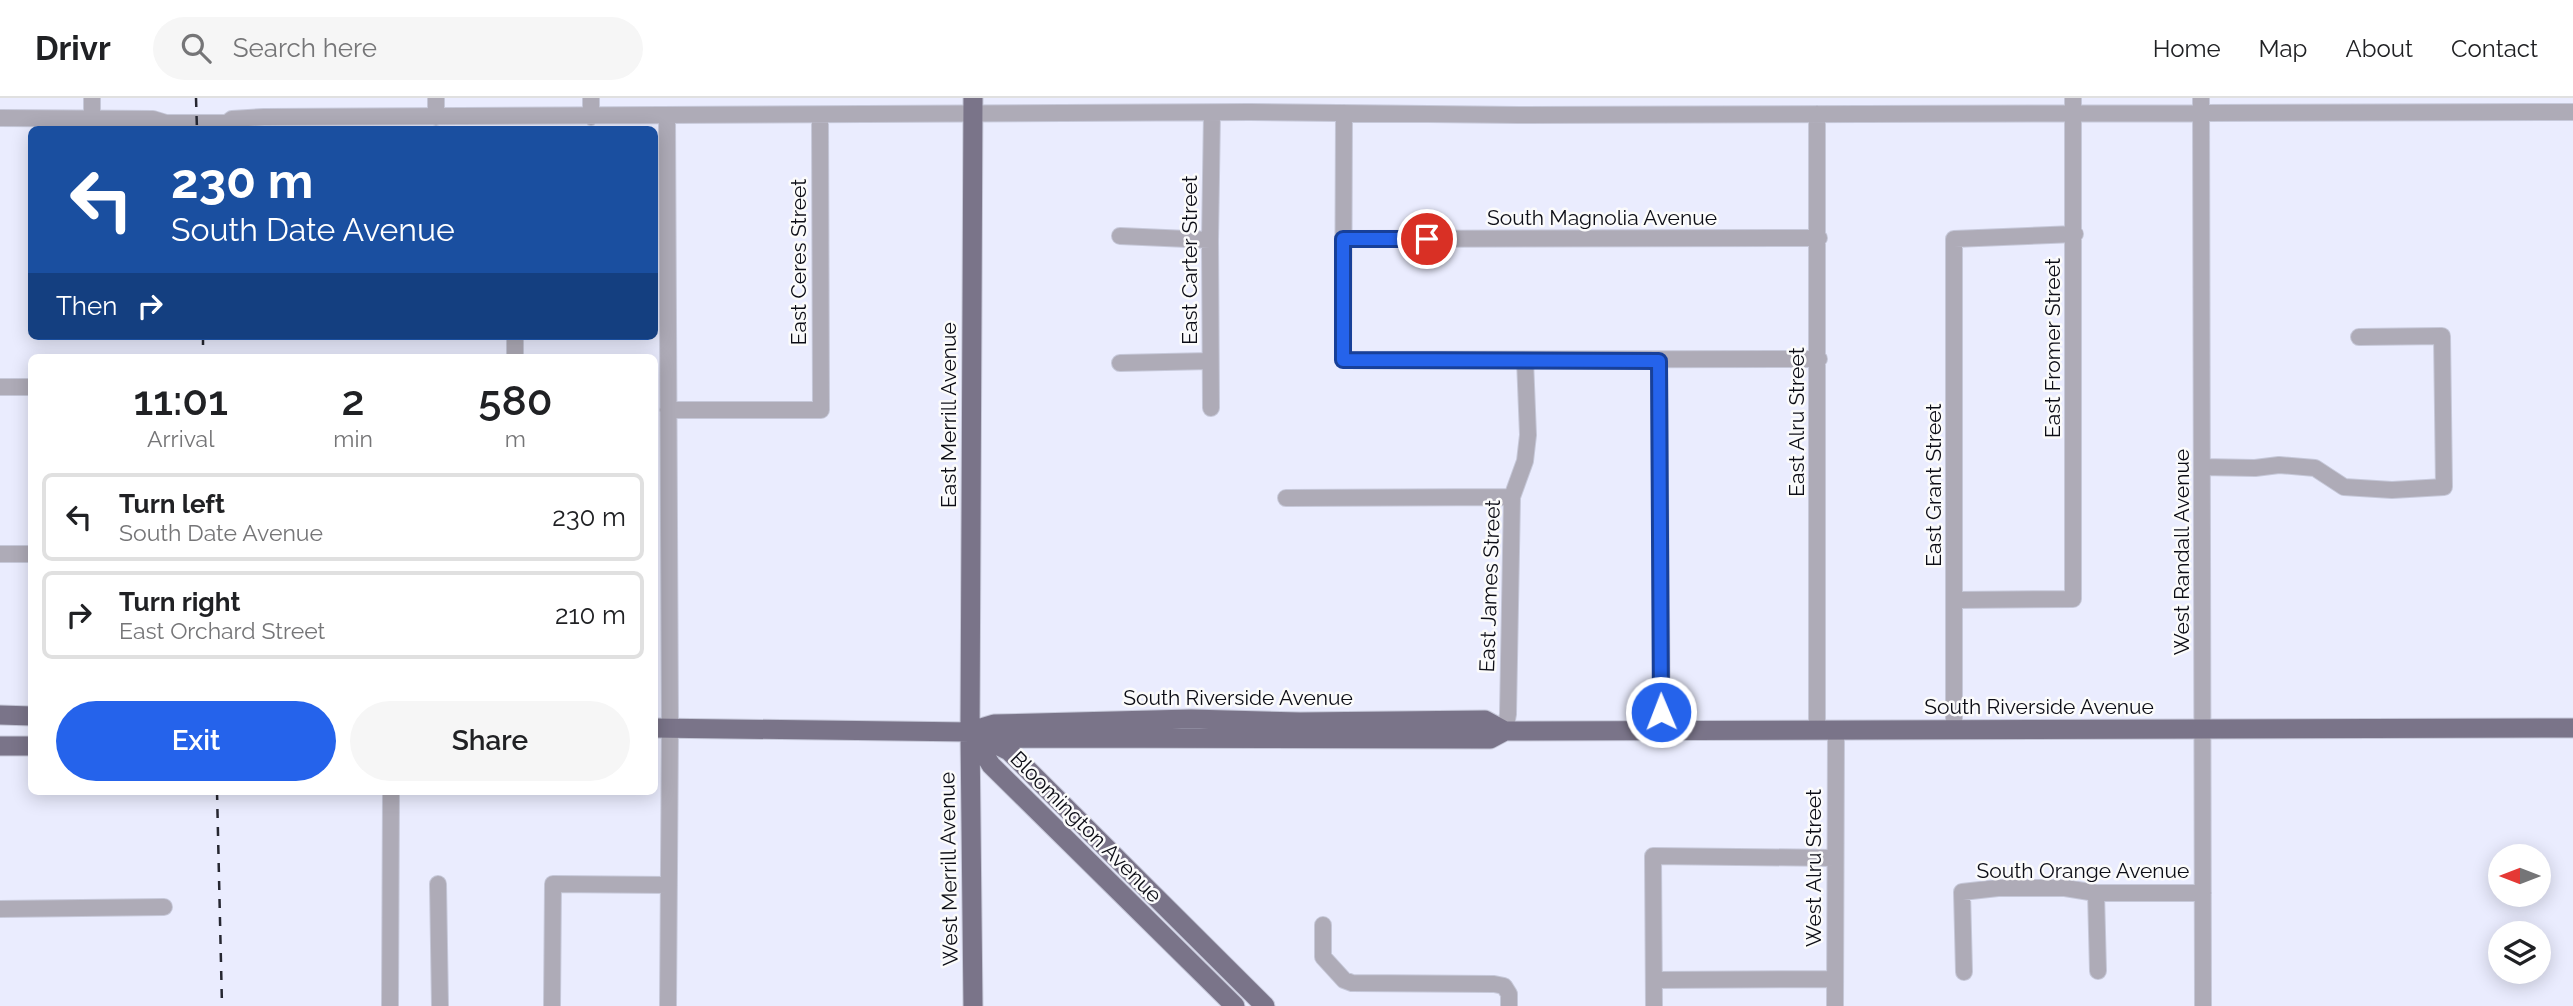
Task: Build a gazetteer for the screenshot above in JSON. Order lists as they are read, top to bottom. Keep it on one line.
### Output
{"streets":{"main road":["East Merrill Avenue","South Riverside Avenue","Bloomington Avenue","West Merrill Avenue"],"street":["South Magnolia Avenue","East Carter Street","East Ceres Street","East Fromer Street","East Alru Street","East Grant Street","West Randall Avenue","East James Street","West Alru Street","South Orange Avenue"]},"crossings":[["South Magnolia Avenue","East Alru Street"],["East Fromer Street","East Grant Street"],["East Merrill Avenue","South Riverside Avenue"],["East Merrill Avenue","Bloomington Avenue"],["East Merrill Avenue","West Merrill Avenue"],["East Alru Street","South Riverside Avenue"],["East Alru Street","West Alru Street"],["East Grant Street","South Riverside Avenue"],["West Randall Avenue","South Riverside Avenue"],["West Randall Avenue","South Orange Avenue"],["East James Street","South Riverside Avenue"],["South Riverside Avenue","Bloomington Avenue"],["South Riverside Avenue","West Alru Street"],["South Riverside Avenue","West Merrill Avenue"],["Bloomington Avenue","West Merrill Avenue"]],"north":"left","page":{"header":"Drivr","search":"Search here","nav":["Home","Map","About","Contact"],"turn":["230 m","South Date Avenue"],"then":"Then","eta":["11:01","Arrival","2","min","580","m"],"list":[{"name":"Turn left","note":"South Date Avenue","value":"230 m"},{"name":"Turn right","note":"East Orchard Street","value":"210 m"}],"buttons":["Exit","Share"]}}
